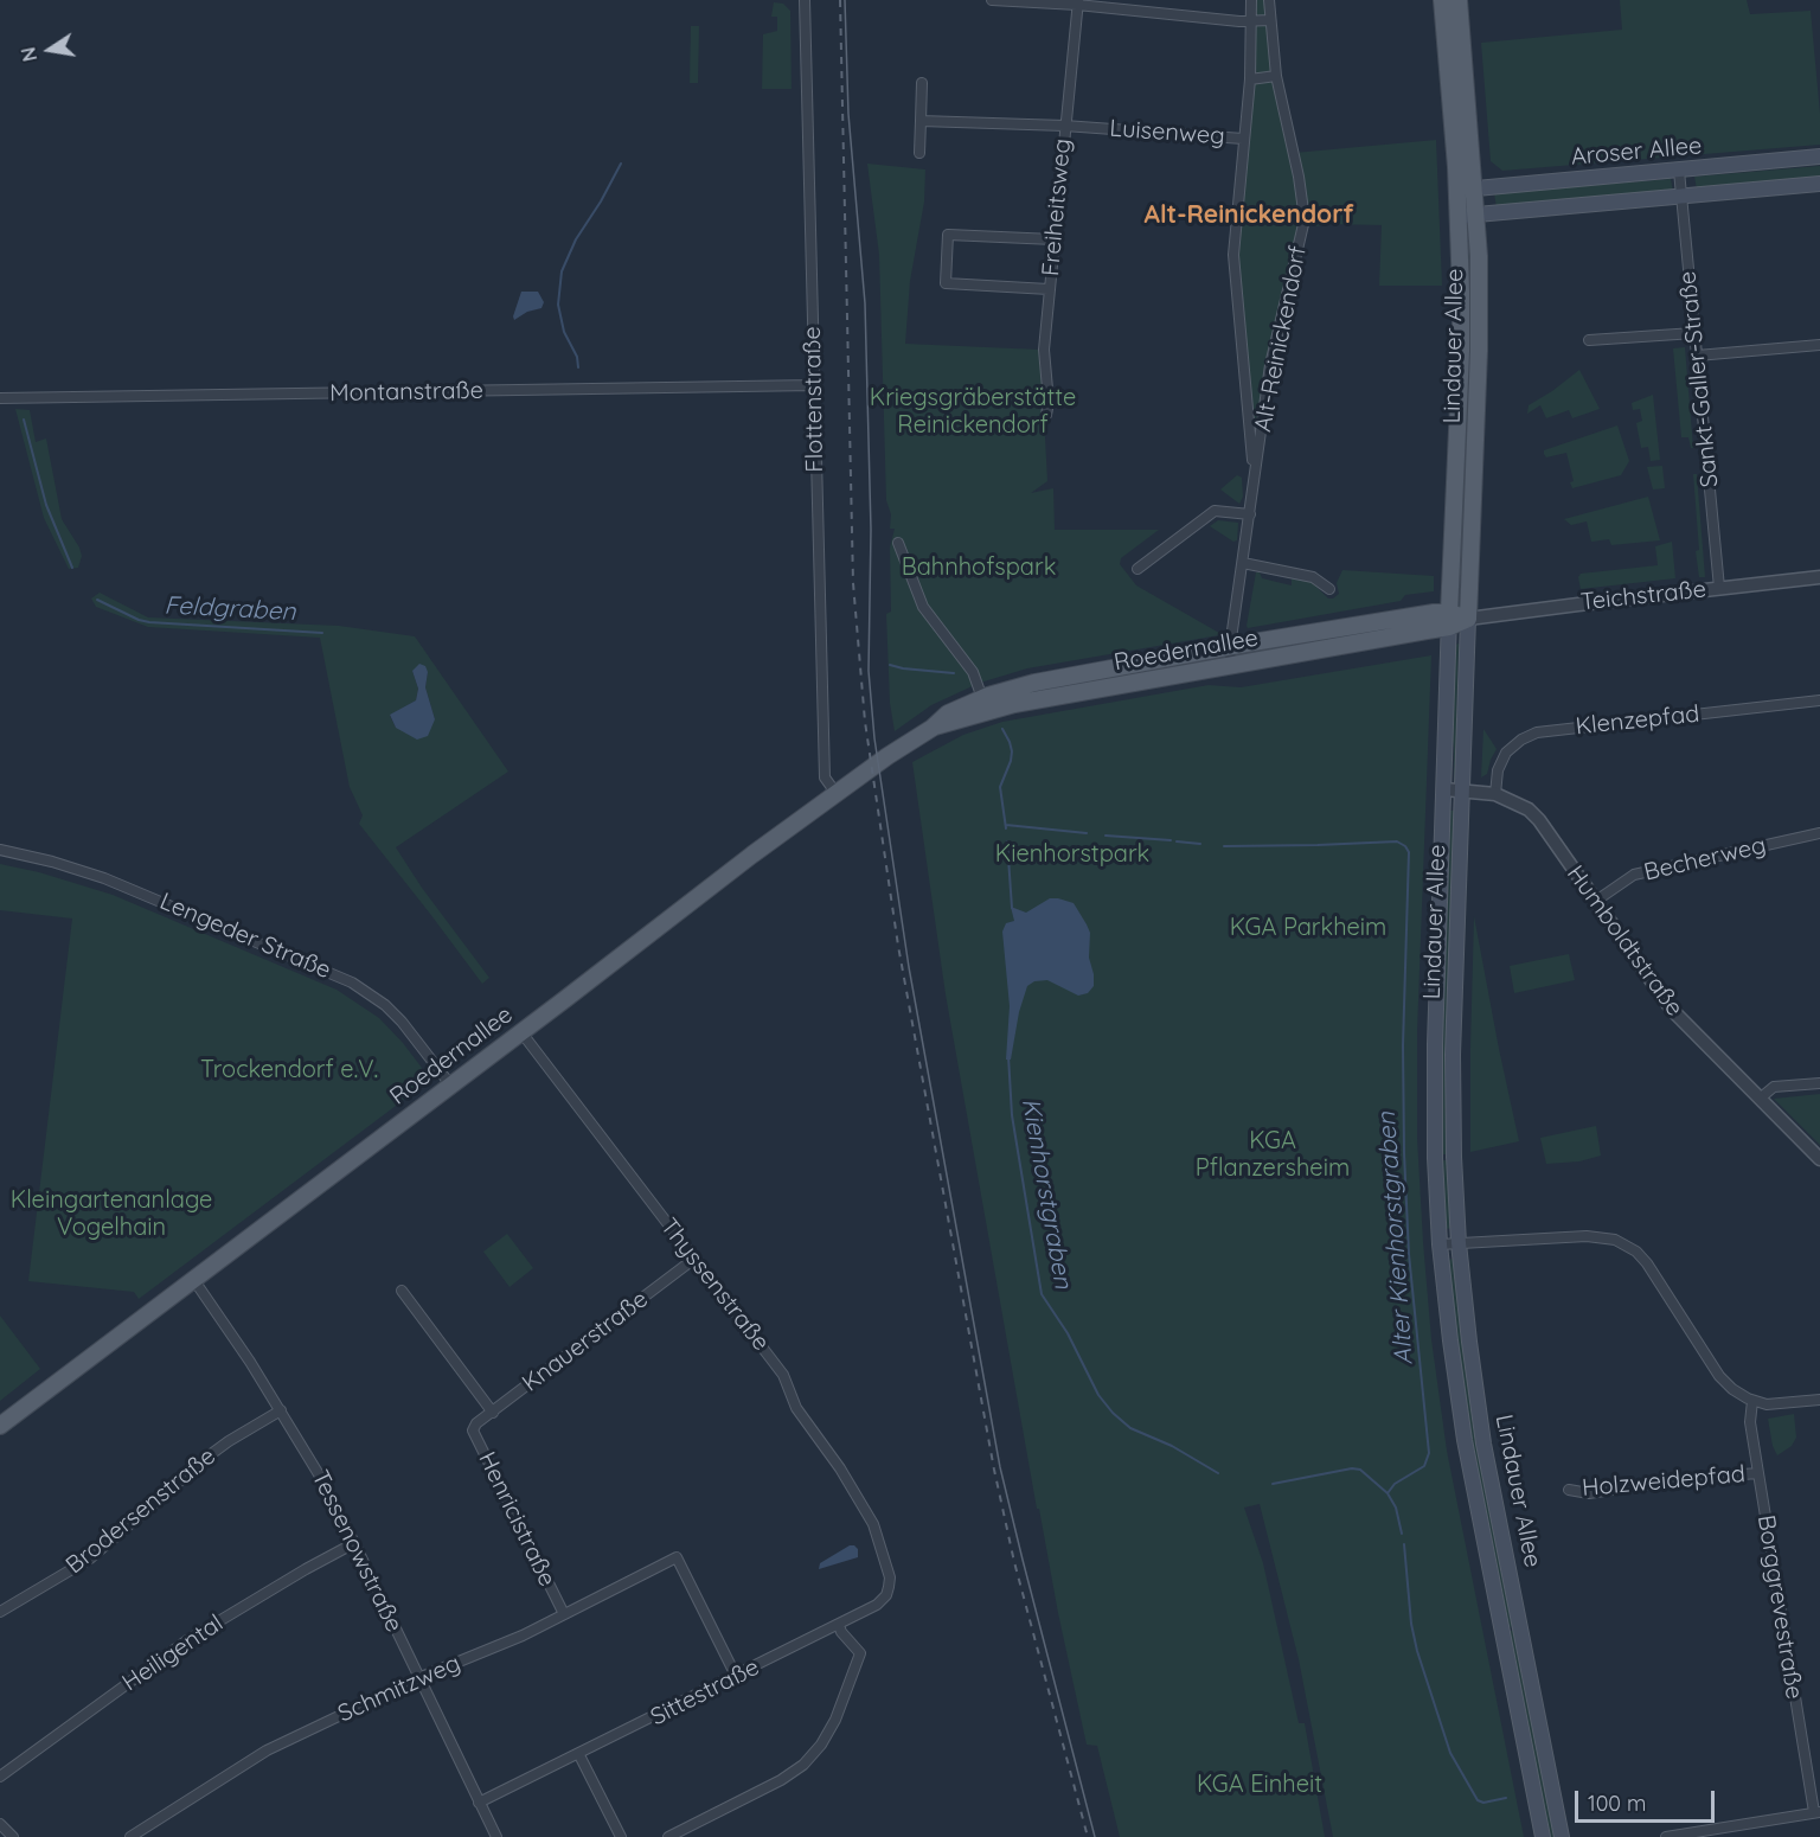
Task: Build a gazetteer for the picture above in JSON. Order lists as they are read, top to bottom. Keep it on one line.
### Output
{"streets":{"main road":["Aroser Allee","Lindauer Allee","Roedernallee"],"street":["Luisenweg","Freiheitsweg","Alt-Reinickendorf","Sankt-Galler-Straße","Montanstraße","Flottenstraße","Teichstraße","Klenzepfad","Becherweg","Lengeder Straße","Humboldtstraße","Thyssenstraße","Knauerstraße","Holzweidepfad","Brodersenstraße","Henricistraße","Tessenowstraße","Borggrevestraße","Heiligental","Schmitzweg","Sittestraße"]},"crossings":[["Luisenweg","Freiheitsweg"],["Luisenweg","Alt-Reinickendorf"],["Aroser Allee","Lindauer Allee"],["Aroser Allee","Sankt-Galler-Straße"],["Alt-Reinickendorf","Roedernallee"],["Lindauer Allee","Teichstraße"],["Lindauer Allee","Roedernallee"],["Lindauer Allee","Humboldtstraße"],["Sankt-Galler-Straße","Teichstraße"],["Montanstraße","Flottenstraße"],["Flottenstraße","Roedernallee"],["Roedernallee","Lengeder Straße"],["Roedernallee","Thyssenstraße"],["Roedernallee","Tessenowstraße"],["Klenzepfad","Humboldtstraße"],["Becherweg","Humboldtstraße"],["Thyssenstraße","Knauerstraße"],["Thyssenstraße","Sittestraße"],["Knauerstraße","Henricistraße"],["Holzweidepfad","Borggrevestraße"],["Brodersenstraße","Tessenowstraße"],["Henricistraße","Schmitzweg"],["Tessenowstraße","Heiligental"],["Tessenowstraße","Schmitzweg"],["Tessenowstraße","Sittestraße"],["Schmitzweg","Sittestraße"]],"districts":["Alt-Reinickendorf"],"water":["Feldgraben","Kienhorstgraben","Alter Kienhorstgraben"],"parks":["Kriegsgräberstätte Reinickendorf","Bahnhofspark","Kienhorstpark","KGA Parkheim","Trockendorf e.V.","KGA Pflanzersheim","Kleingartenanlage Vogelhain","KGA Einheit"],"scale_bar":"100 m","north":"left"}
